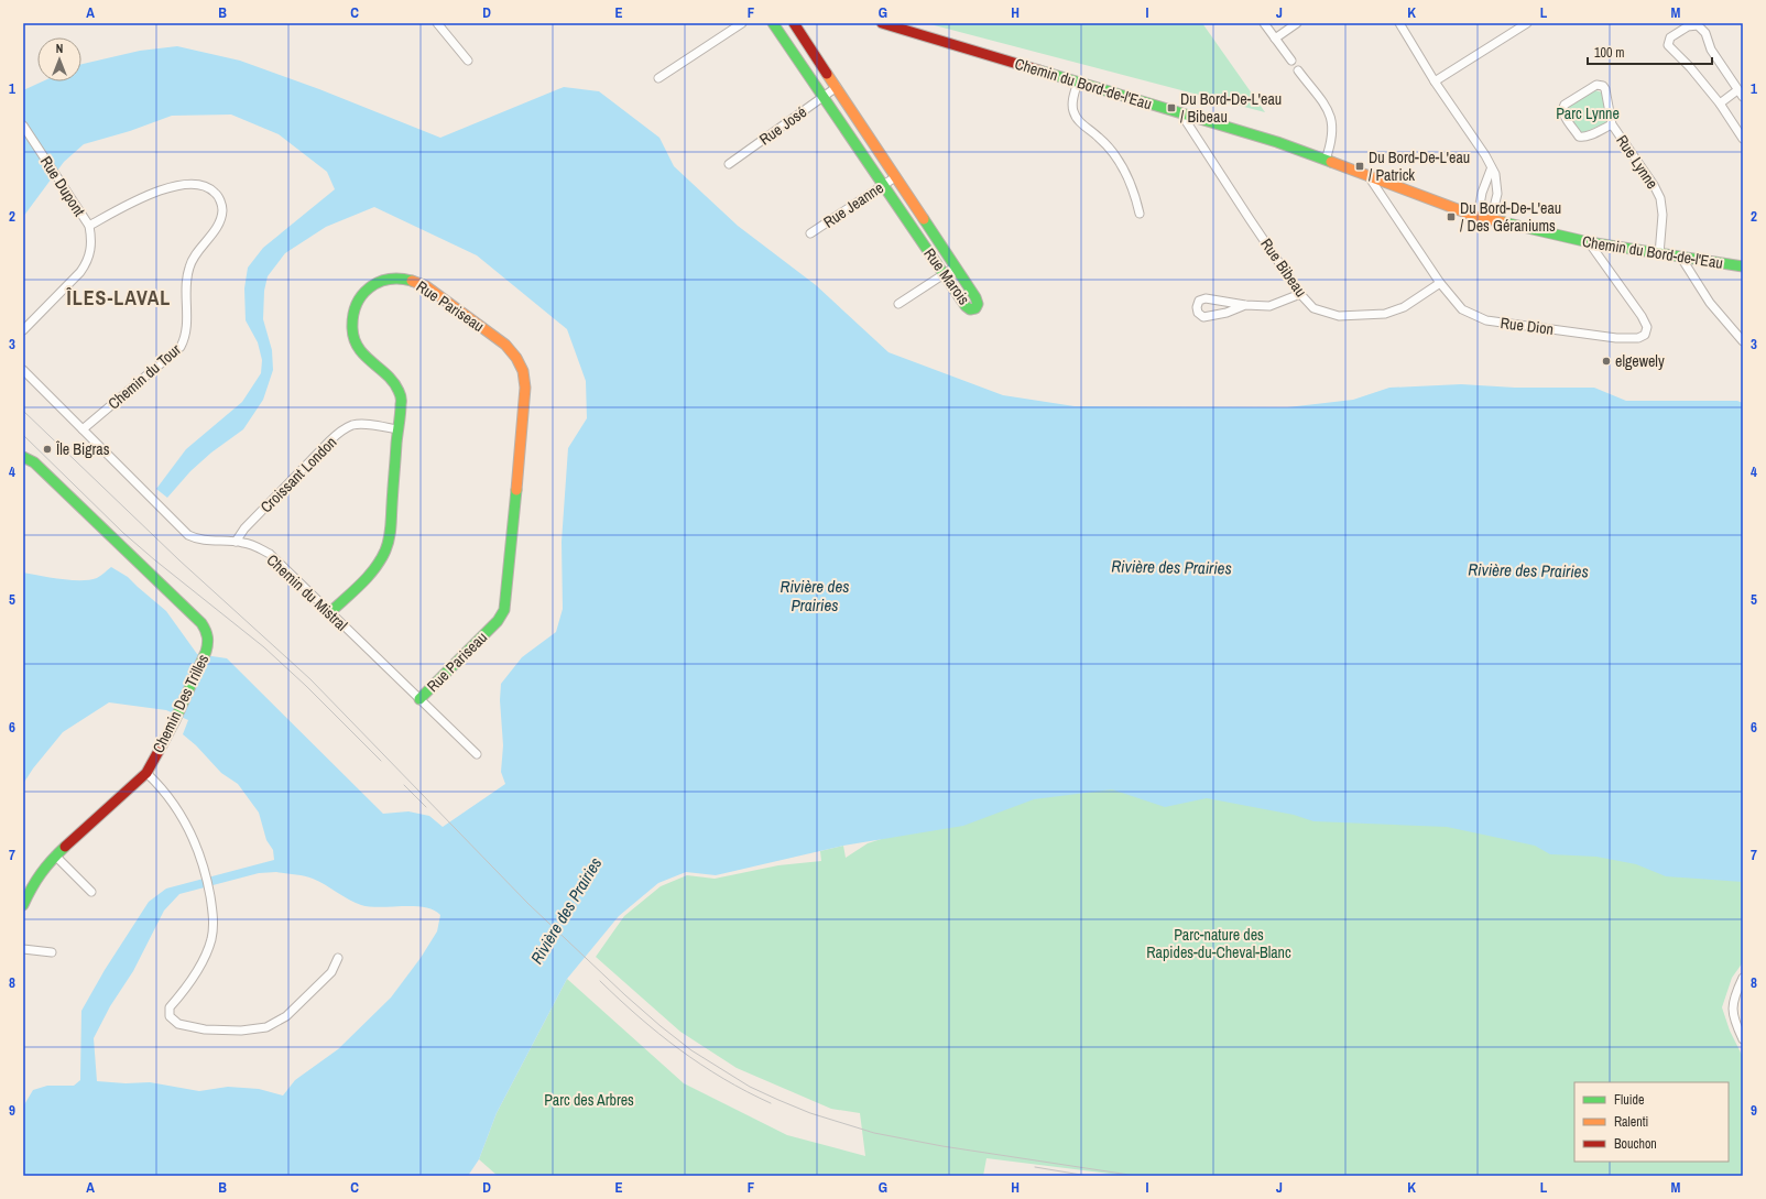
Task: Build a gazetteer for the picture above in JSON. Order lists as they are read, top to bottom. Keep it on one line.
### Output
{"streets":{"street":["Chemin du Bord-de-l'Eau","Rue José","Rue Lynne","Rue Dupont","Rue Jeanne","Rue Bibeau","Rue Marois","Rue Pariseau","Rue Dion","Chemin du Tour","Croissant London","Chemin du Mistral","Chemin Des Trilles"]},"crossings":[["Chemin du Bord-de-l'Eau","Rue Lynne"],["Chemin du Bord-de-l'Eau","Rue Bibeau"],["Chemin du Bord-de-l'Eau","Rue Dion"],["Rue José","Rue Marois"],["Rue Dupont","Chemin du Tour"],["Rue Jeanne","Rue Marois"],["Rue Bibeau","Rue Dion"],["Rue Pariseau","Croissant London"],["Rue Pariseau","Chemin du Mistral"],["Chemin du Tour","Chemin du Mistral"],["Croissant London","Chemin du Mistral"]],"districts":["ÎLES-LAVAL"],"water":["Rivière des Prairies"],"parks":["Parc Lynne","Parc-nature des Rapides-du-Cheval-Blanc","Parc des Arbres"],"places":{"transit":["Du Bord-De-L'eau / Bibeau","Du Bord-De-L'eau / Patrick","Du Bord-De-L'eau / Des Géraniums"],"other":["elgewely","Île Bigras"]},"legend":["Fluide","Ralenti","Bouchon"],"scale_bar":"100 m","north":"top","grid":{"columns":["A","B","C","D","E","F","G","H","I","J","K","L","M"],"rows":["1","2","3","4","5","6","7","8","9"]}}
